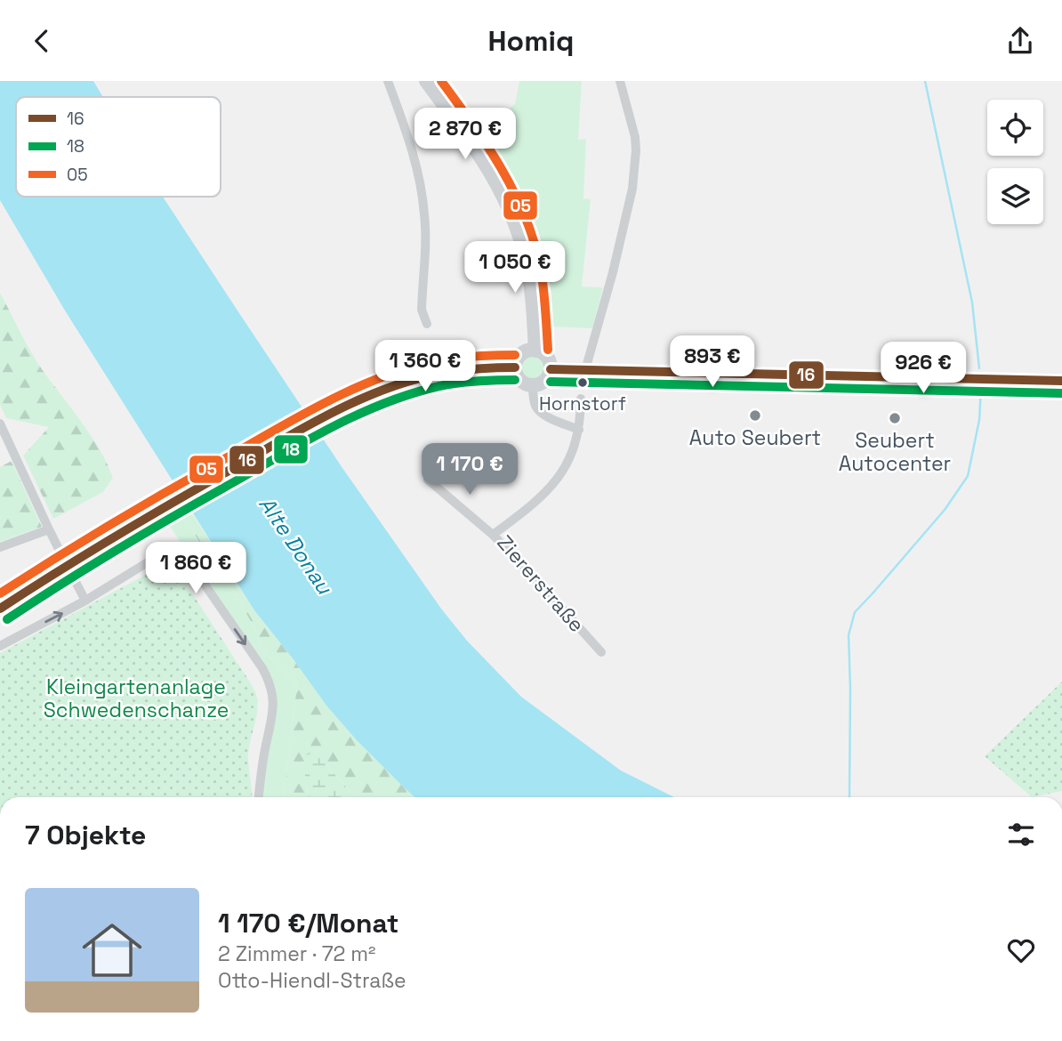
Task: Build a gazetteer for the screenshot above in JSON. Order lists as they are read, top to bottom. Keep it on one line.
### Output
{"streets":{"street":["Ziererstraße"]},"water":["Alte Donau"],"parks":["Kleingartenanlage Schwedenschanze"],"places":["Hornstorf","Auto Seubert","Seubert Autocenter"],"lines":["transit line 05","transit line 16","transit line 18"],"legend":["16","18","05"],"page":{"header":"Homiq","price":["2 870 €","1 050 €","893 €","1 360 €","926 €","1 170 €","1 860 €"],"heading":"7 Objekte","list":[{"name":"1 170 €/Monat","note":"2 Zimmer · 72 m² · Otto-Hiendl-Straße"}]}}
